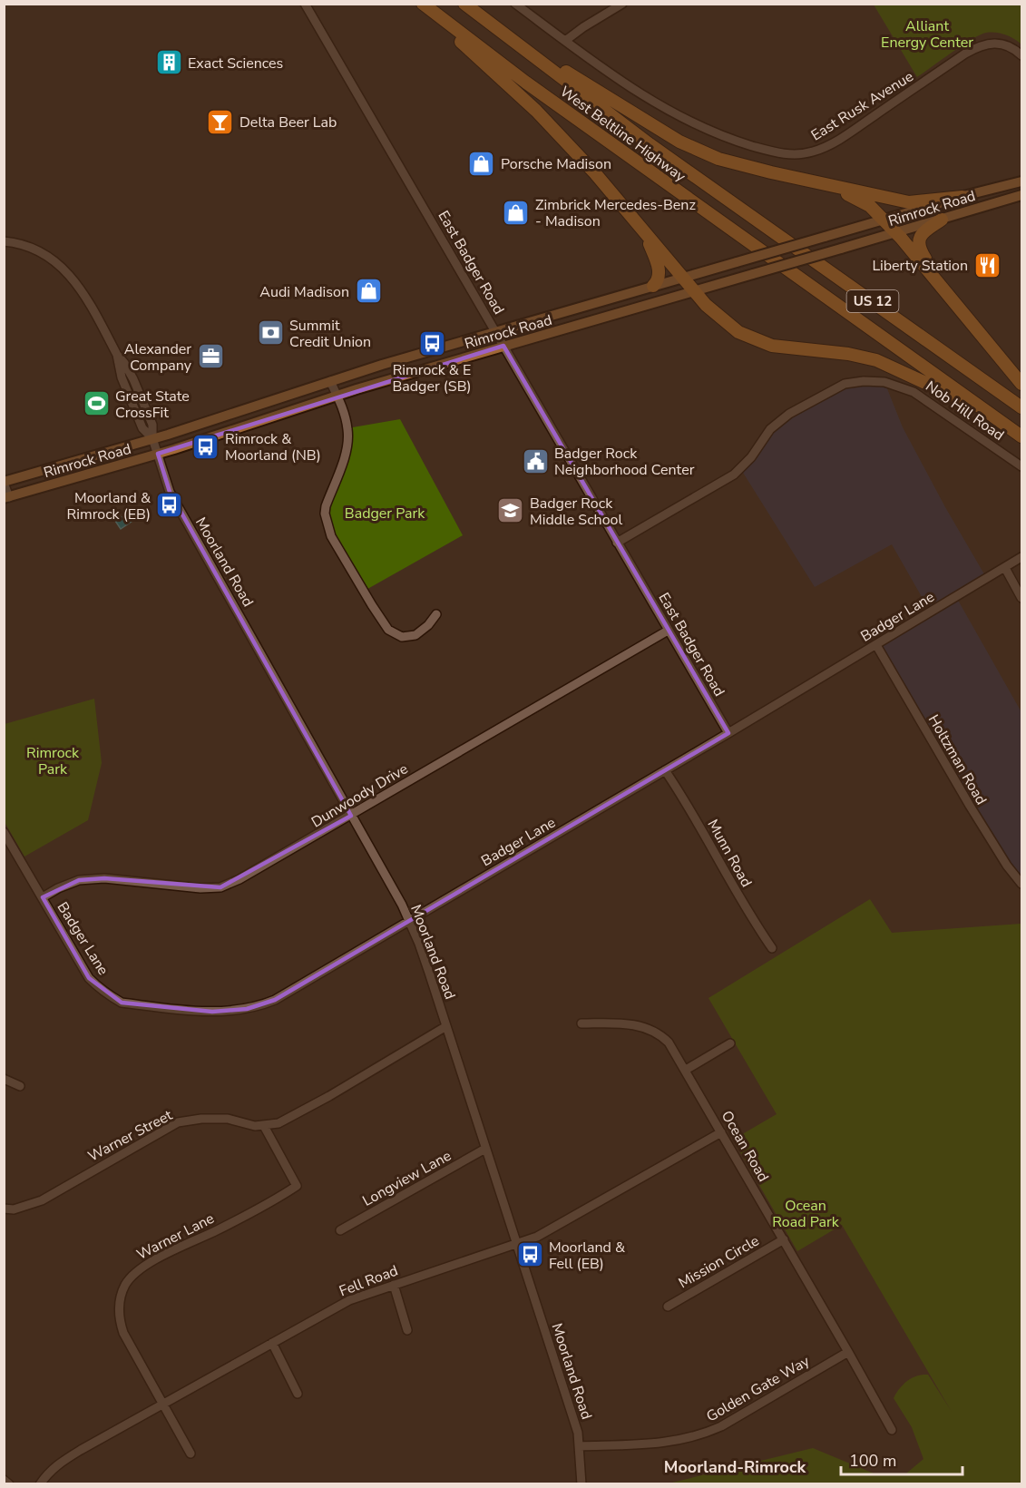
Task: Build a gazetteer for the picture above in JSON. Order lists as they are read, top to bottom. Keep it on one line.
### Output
{"streets":{"highway":["West Beltline Highway","US 12"],"main road":["Rimrock Road"],"street":["East Rusk Avenue","East Badger Road","Nob Hill Road","Moorland Road","Badger Lane","Holtzman Road","Dunwoody Drive","Munn Road","Warner Street","Ocean Road","Longview Lane","Warner Lane","Mission Circle","Fell Road","Golden Gate Way"]},"crossings":[["Rimrock Road","East Badger Road"],["Rimrock Road","Moorland Road"],["East Badger Road","Nob Hill Road"],["East Badger Road","Badger Lane"],["East Badger Road","Dunwoody Drive"],["Moorland Road","Badger Lane"],["Moorland Road","Dunwoody Drive"],["Moorland Road","Warner Street"],["Moorland Road","Longview Lane"],["Moorland Road","Fell Road"],["Moorland Road","Golden Gate Way"],["Badger Lane","Holtzman Road"],["Badger Lane","Dunwoody Drive"],["Badger Lane","Munn Road"],["Warner Street","Warner Lane"],["Ocean Road","Mission Circle"],["Ocean Road","Fell Road"],["Ocean Road","Golden Gate Way"],["Warner Lane","Fell Road"]],"districts":["Moorland-Rimrock"],"parks":["Alliant Energy Center","Badger Park","Rimrock Park","Ocean Road Park"],"places":{"building":["Exact Sciences"],"bar":["Delta Beer Lab"],"shop":["Porsche Madison","Zimbrick Mercedes-Benz - Madison","Audi Madison"],"restaurant":["Liberty Station"],"bank":["Summit Credit Union"],"bus stop":["Rimrock & E Badger (SB)","Rimrock & Moorland (NB)","Moorland & Rimrock (EB)","Moorland & Fell (EB)"],"office":["Alexander Company"],"sports":["Great State CrossFit"],"public building":["Badger Rock Neighborhood Center"],"school or university":["Badger Rock Middle School"]},"scale_bar":"100 m"}
